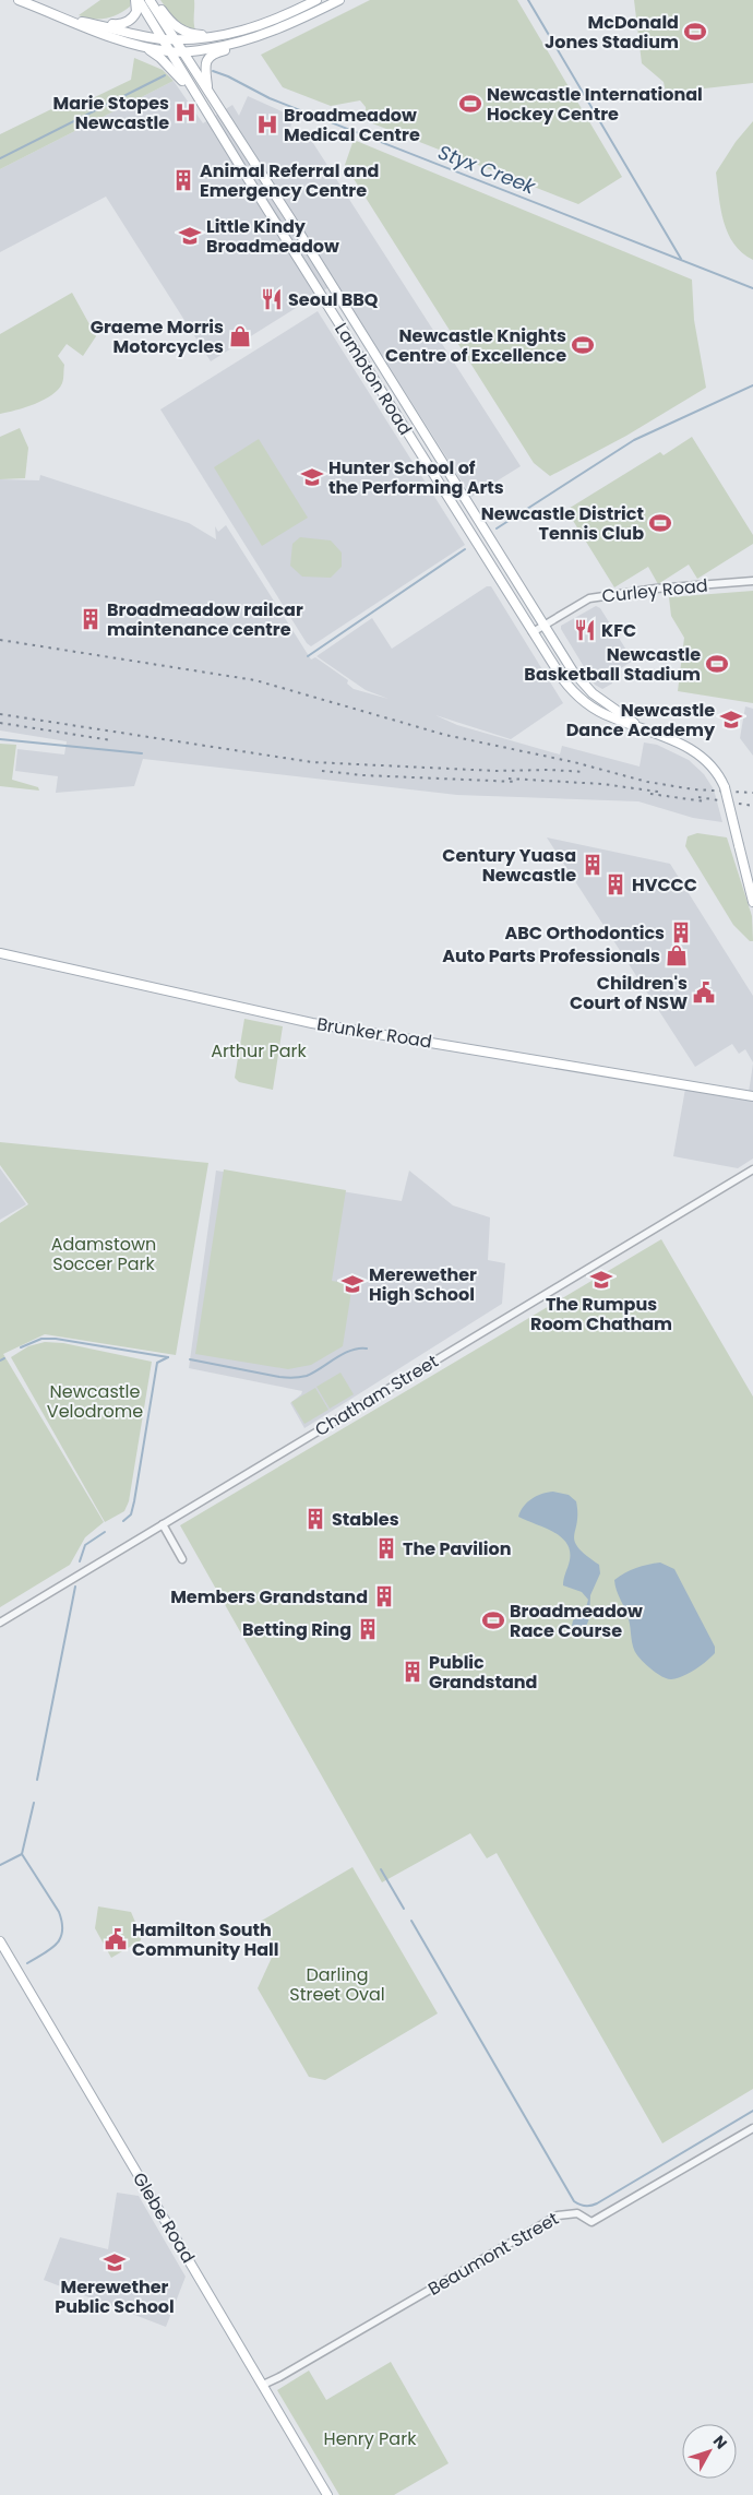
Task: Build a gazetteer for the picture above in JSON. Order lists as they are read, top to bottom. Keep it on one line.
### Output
{"streets":{"main road":["Lambton Road","Brunker Road","Glebe Road"],"street":["Curley Road","Chatham Street","Beaumont Street"]},"crossings":[["Lambton Road","Curley Road"],["Glebe Road","Beaumont Street"]],"water":["Styx Creek"],"parks":["Arthur Park","Adamstown Soccer Park","Newcastle Velodrome","Darling Street Oval","Henry Park"],"places":{"sports":["McDonald Jones Stadium","Newcastle International Hockey Centre","Newcastle Knights Centre of Excellence","Newcastle District Tennis Club","Newcastle Basketball Stadium","Broadmeadow Race Course"],"hospital":["Marie Stopes Newcastle","Broadmeadow Medical Centre"],"building":["Animal Referral and Emergency Centre","Broadmeadow railcar maintenance centre","Century Yuasa Newcastle","HVCCC","ABC Orthodontics","Stables","The Pavilion","Members Grandstand","Betting Ring","Public Grandstand"],"school or university":["Little Kindy Broadmeadow","Hunter School of the Performing Arts","Newcastle Dance Academy","The Rumpus Room Chatham","Merewether High School","Merewether Public School"],"restaurant":["Seoul BBQ","KFC"],"shop":["Graeme Morris Motorcycles","Auto Parts Professionals"],"public building":["Children's Court of NSW","Hamilton South Community Hall"]},"north":"top right"}
